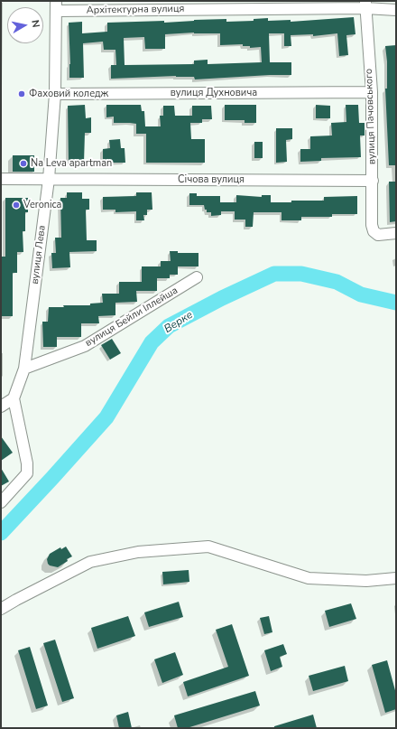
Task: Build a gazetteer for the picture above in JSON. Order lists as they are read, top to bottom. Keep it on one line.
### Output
{"streets":{"street":["Архітектурна вулиця","вулиця Духновича","вулиця Пачовського","Січова вулиця","вулиця Лева","вулиця Бейли Іллейша"]},"crossings":[["Архітектурна вулиця","вулиця Пачовського"],["Архітектурна вулиця","вулиця Лева"],["вулиця Духновича","вулиця Пачовського"],["вулиця Духновича","вулиця Лева"],["вулиця Пачовського","Січова вулиця"],["Січова вулиця","вулиця Лева"],["вулиця Лева","вулиця Бейли Іллейша"]],"water":["Верке"],"places":["Фаховий коледж","Na Leva apartman","Veronica"],"north":"right"}
